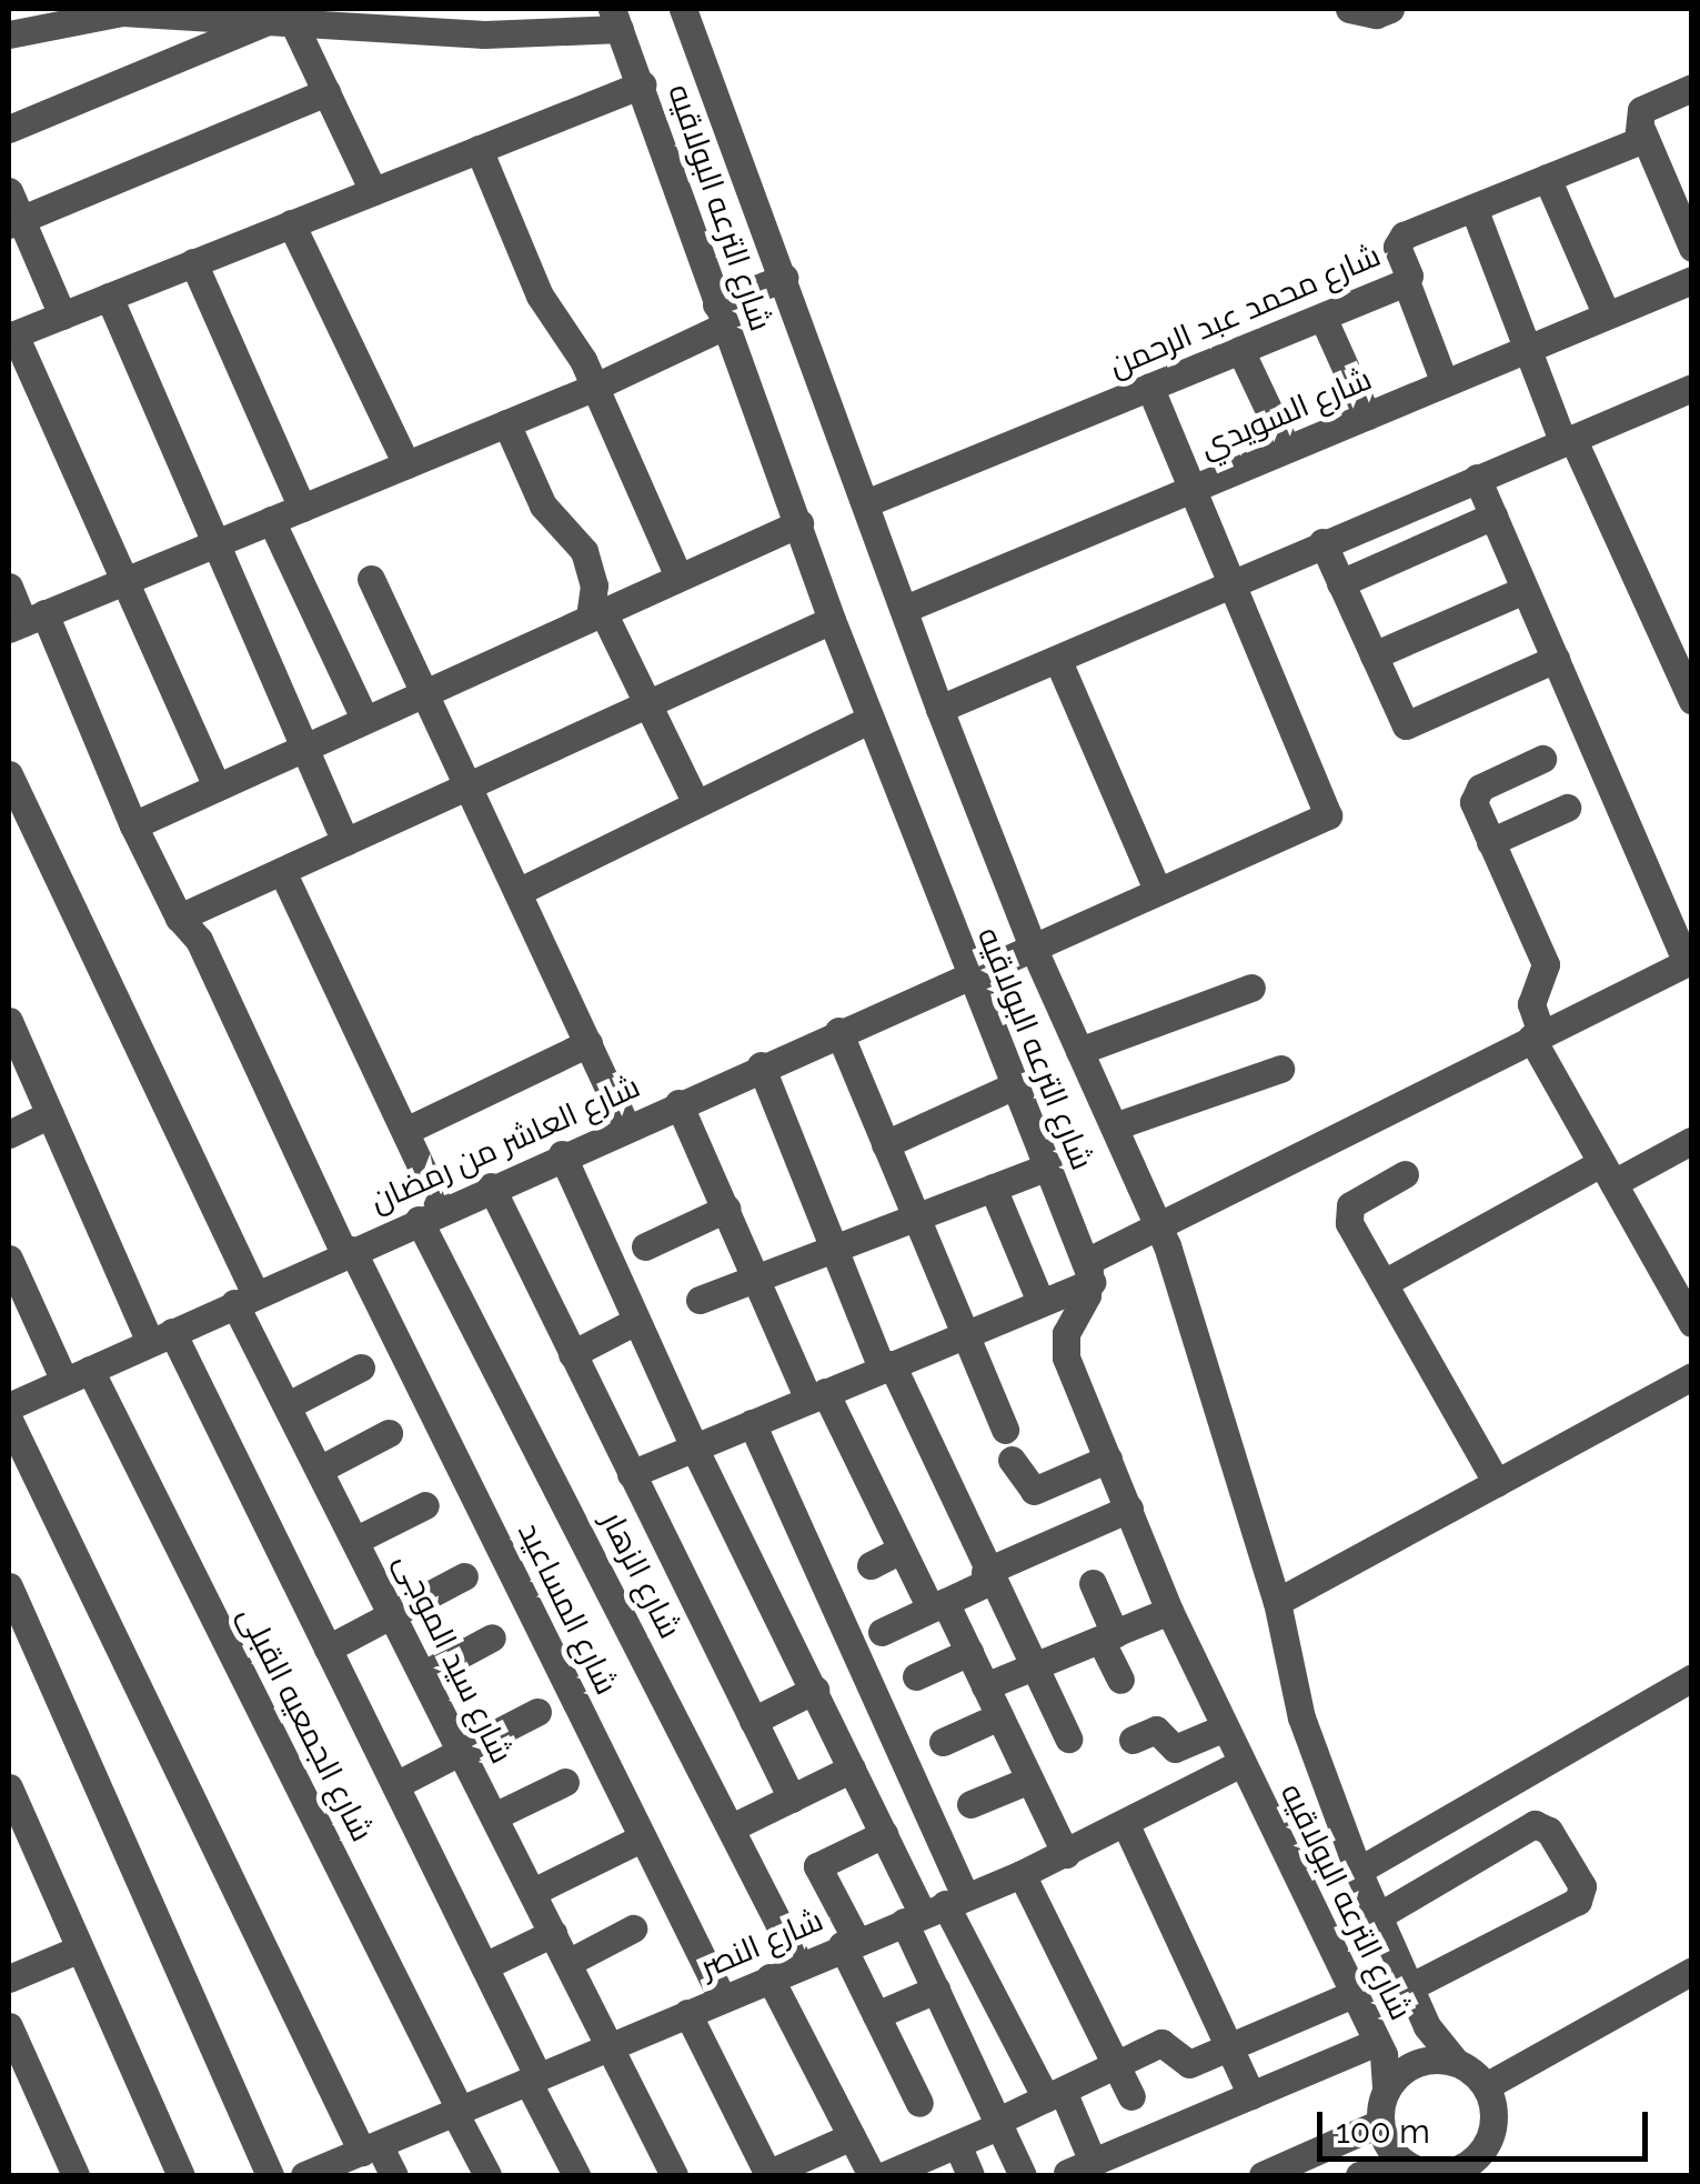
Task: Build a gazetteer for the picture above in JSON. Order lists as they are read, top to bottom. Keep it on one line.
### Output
{"streets":{"street":["شارع الترعه البولاقيه","شارع محمد عبد الرحمن","شارع السويدي","شارع العاشر من رمضان","شارع الزهار","شارع المساعيد","شارع سيد الموجى","شارع الجمعيه القبلى","شارع النصر"]},"crossings":[["شارع الترعه البولاقيه","شارع محمد عبد الرحمن"],["شارع الترعه البولاقيه","شارع السويدي"],["شارع الترعه البولاقيه","شارع العاشر من رمضان"],["شارع الترعه البولاقيه","شارع النصر"],["شارع العاشر من رمضان","شارع الزهار"],["شارع العاشر من رمضان","شارع المساعيد"],["شارع العاشر من رمضان","شارع سيد الموجى"],["شارع العاشر من رمضان","شارع الجمعيه القبلى"],["شارع الزهار","شارع النصر"],["شارع المساعيد","شارع النصر"],["شارع سيد الموجى","شارع النصر"],["شارع الجمعيه القبلى","شارع النصر"]],"scale_bar":"100 m"}
